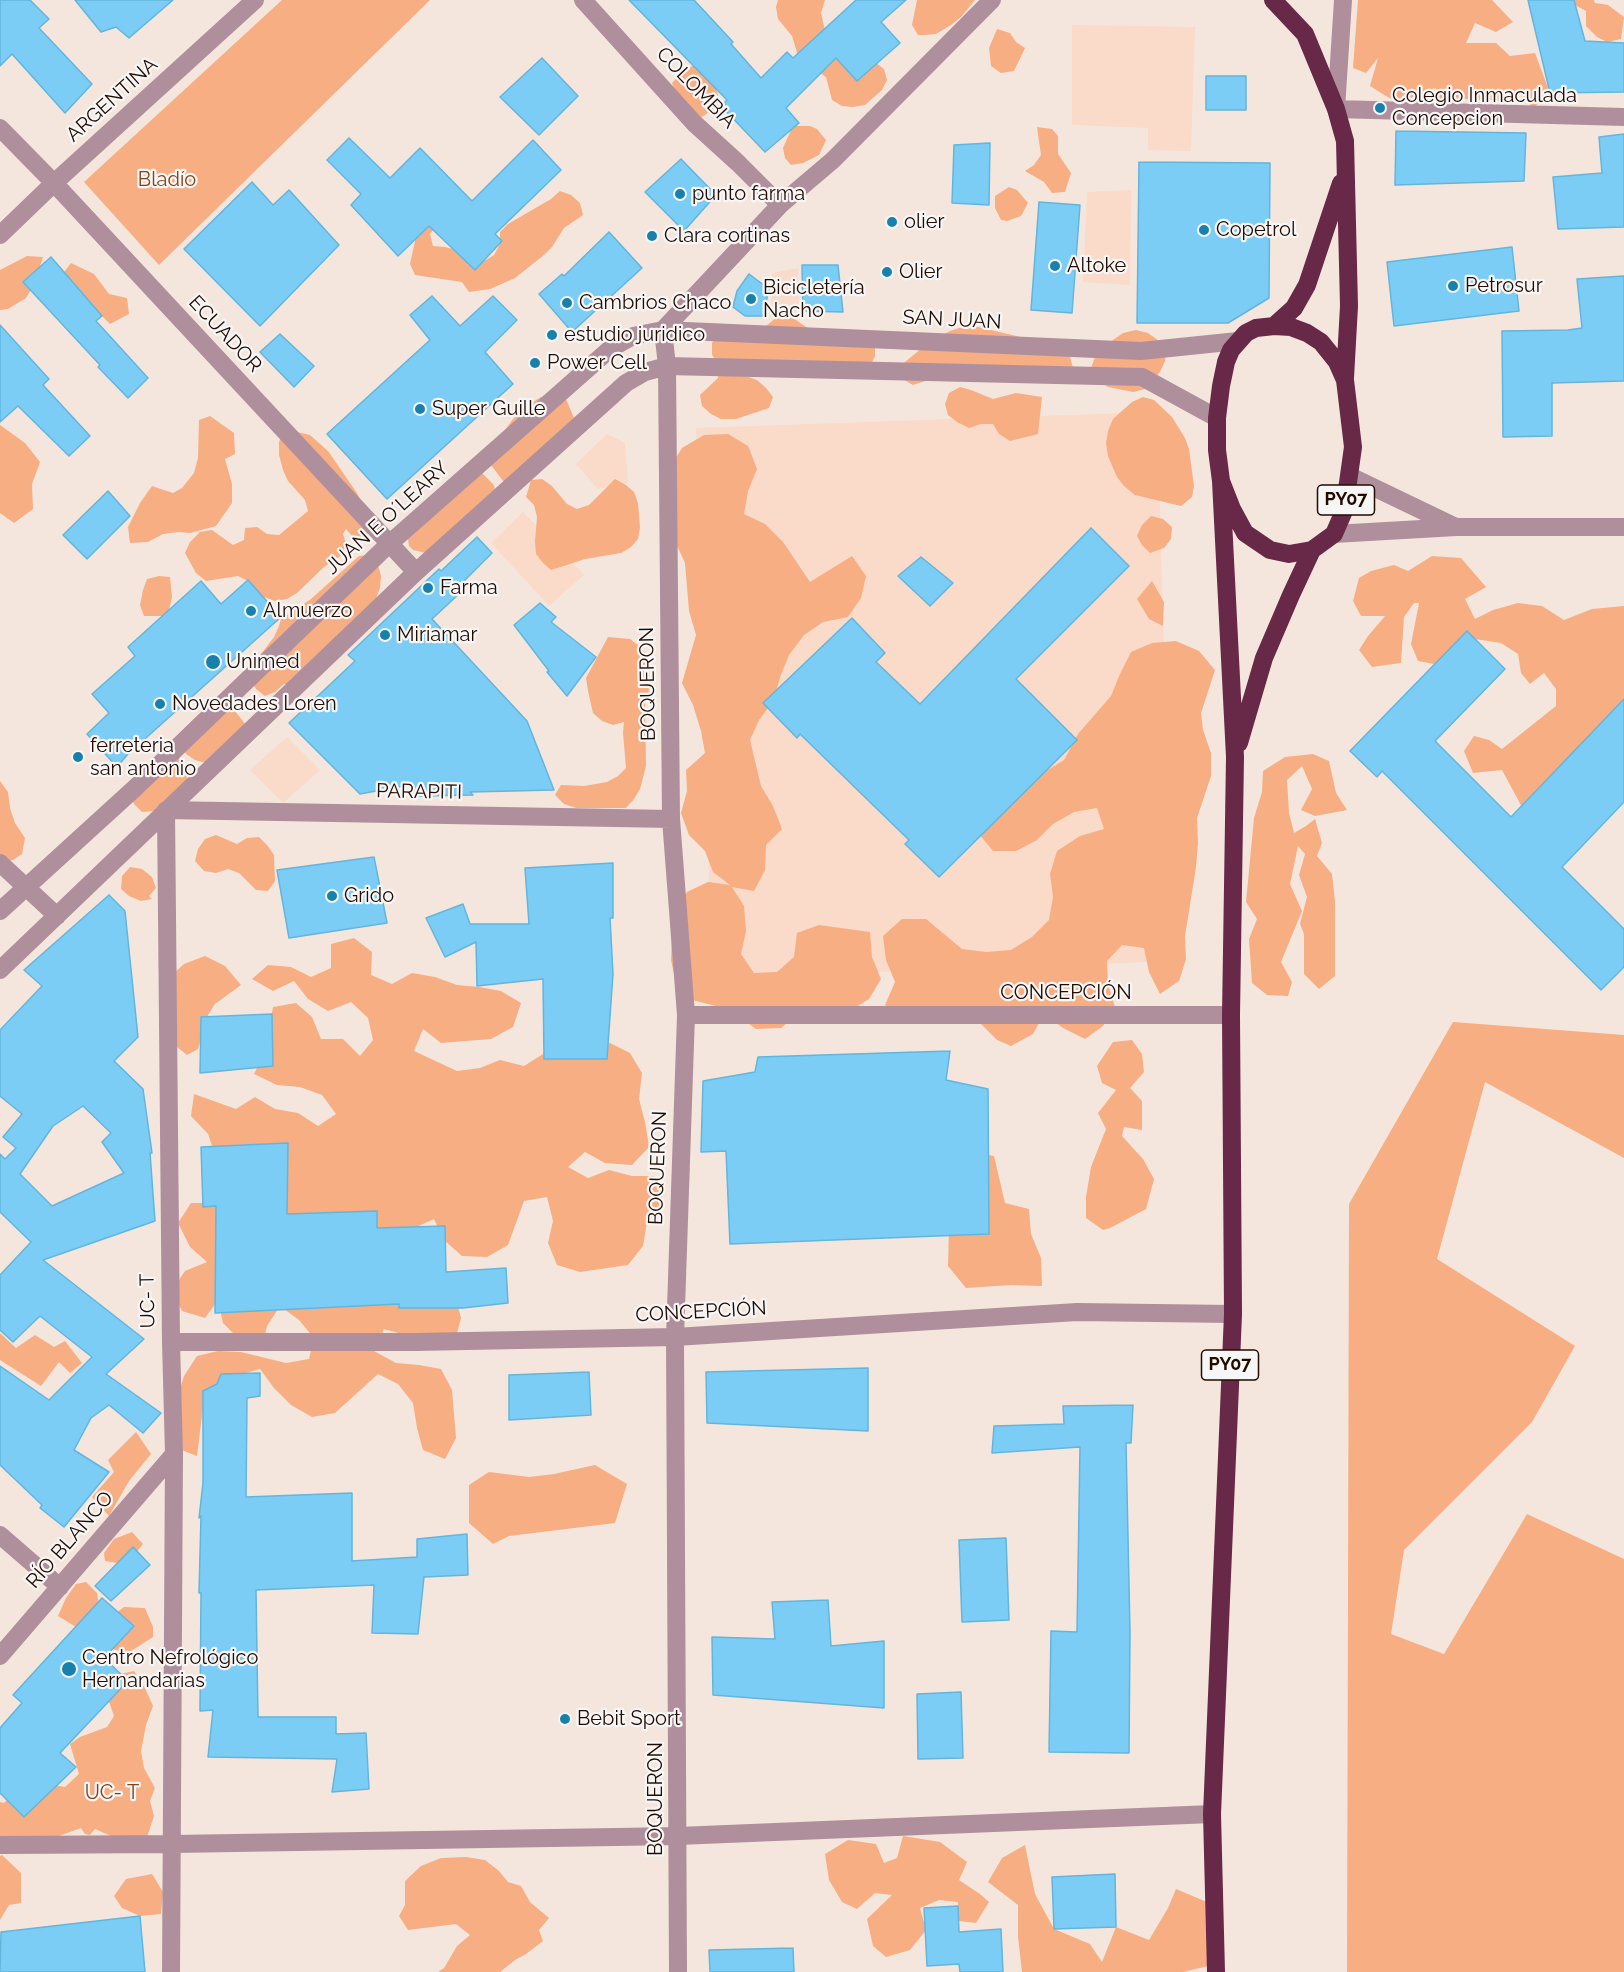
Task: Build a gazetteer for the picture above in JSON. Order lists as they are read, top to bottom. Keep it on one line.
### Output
{"streets":{"highway":["PY07"],"street":["COLOMBIA","ARGENTINA","SAN JUAN","ECUADOR","JUAN E O´LEARY","BOQUERON","PARAPITI","CONCEPCIÓN","UC- T","RÍO BLANCO"]},"crossings":[["ARGENTINA","ECUADOR"],["SAN JUAN","PY07"],["SAN JUAN","JUAN E O´LEARY"],["SAN JUAN","BOQUERON"],["ECUADOR","JUAN E O´LEARY"],["PY07","CONCEPCIÓN"],["JUAN E O´LEARY","BOQUERON"],["BOQUERON","PARAPITI"],["BOQUERON","CONCEPCIÓN"],["PARAPITI","UC- T"],["CONCEPCIÓN","UC- T"],["UC- T","RÍO BLANCO"]],"parks":["Bladío","UC- T"],"places":["Colegio Inmaculada Concepcion","punto farma","olier","Copetrol","Clara cortinas","Altoke","Olier","Petrosur","Bicicletería Nacho","Cambrios Chaco","estudio juridico","Power Cell","Super Guille","Farma","Almuerzo","Miriamar","Unimed","Novedades Loren","ferreteria san antonio","Grido","Centro Nefrológico Hernandarias","Bebit Sport"]}
